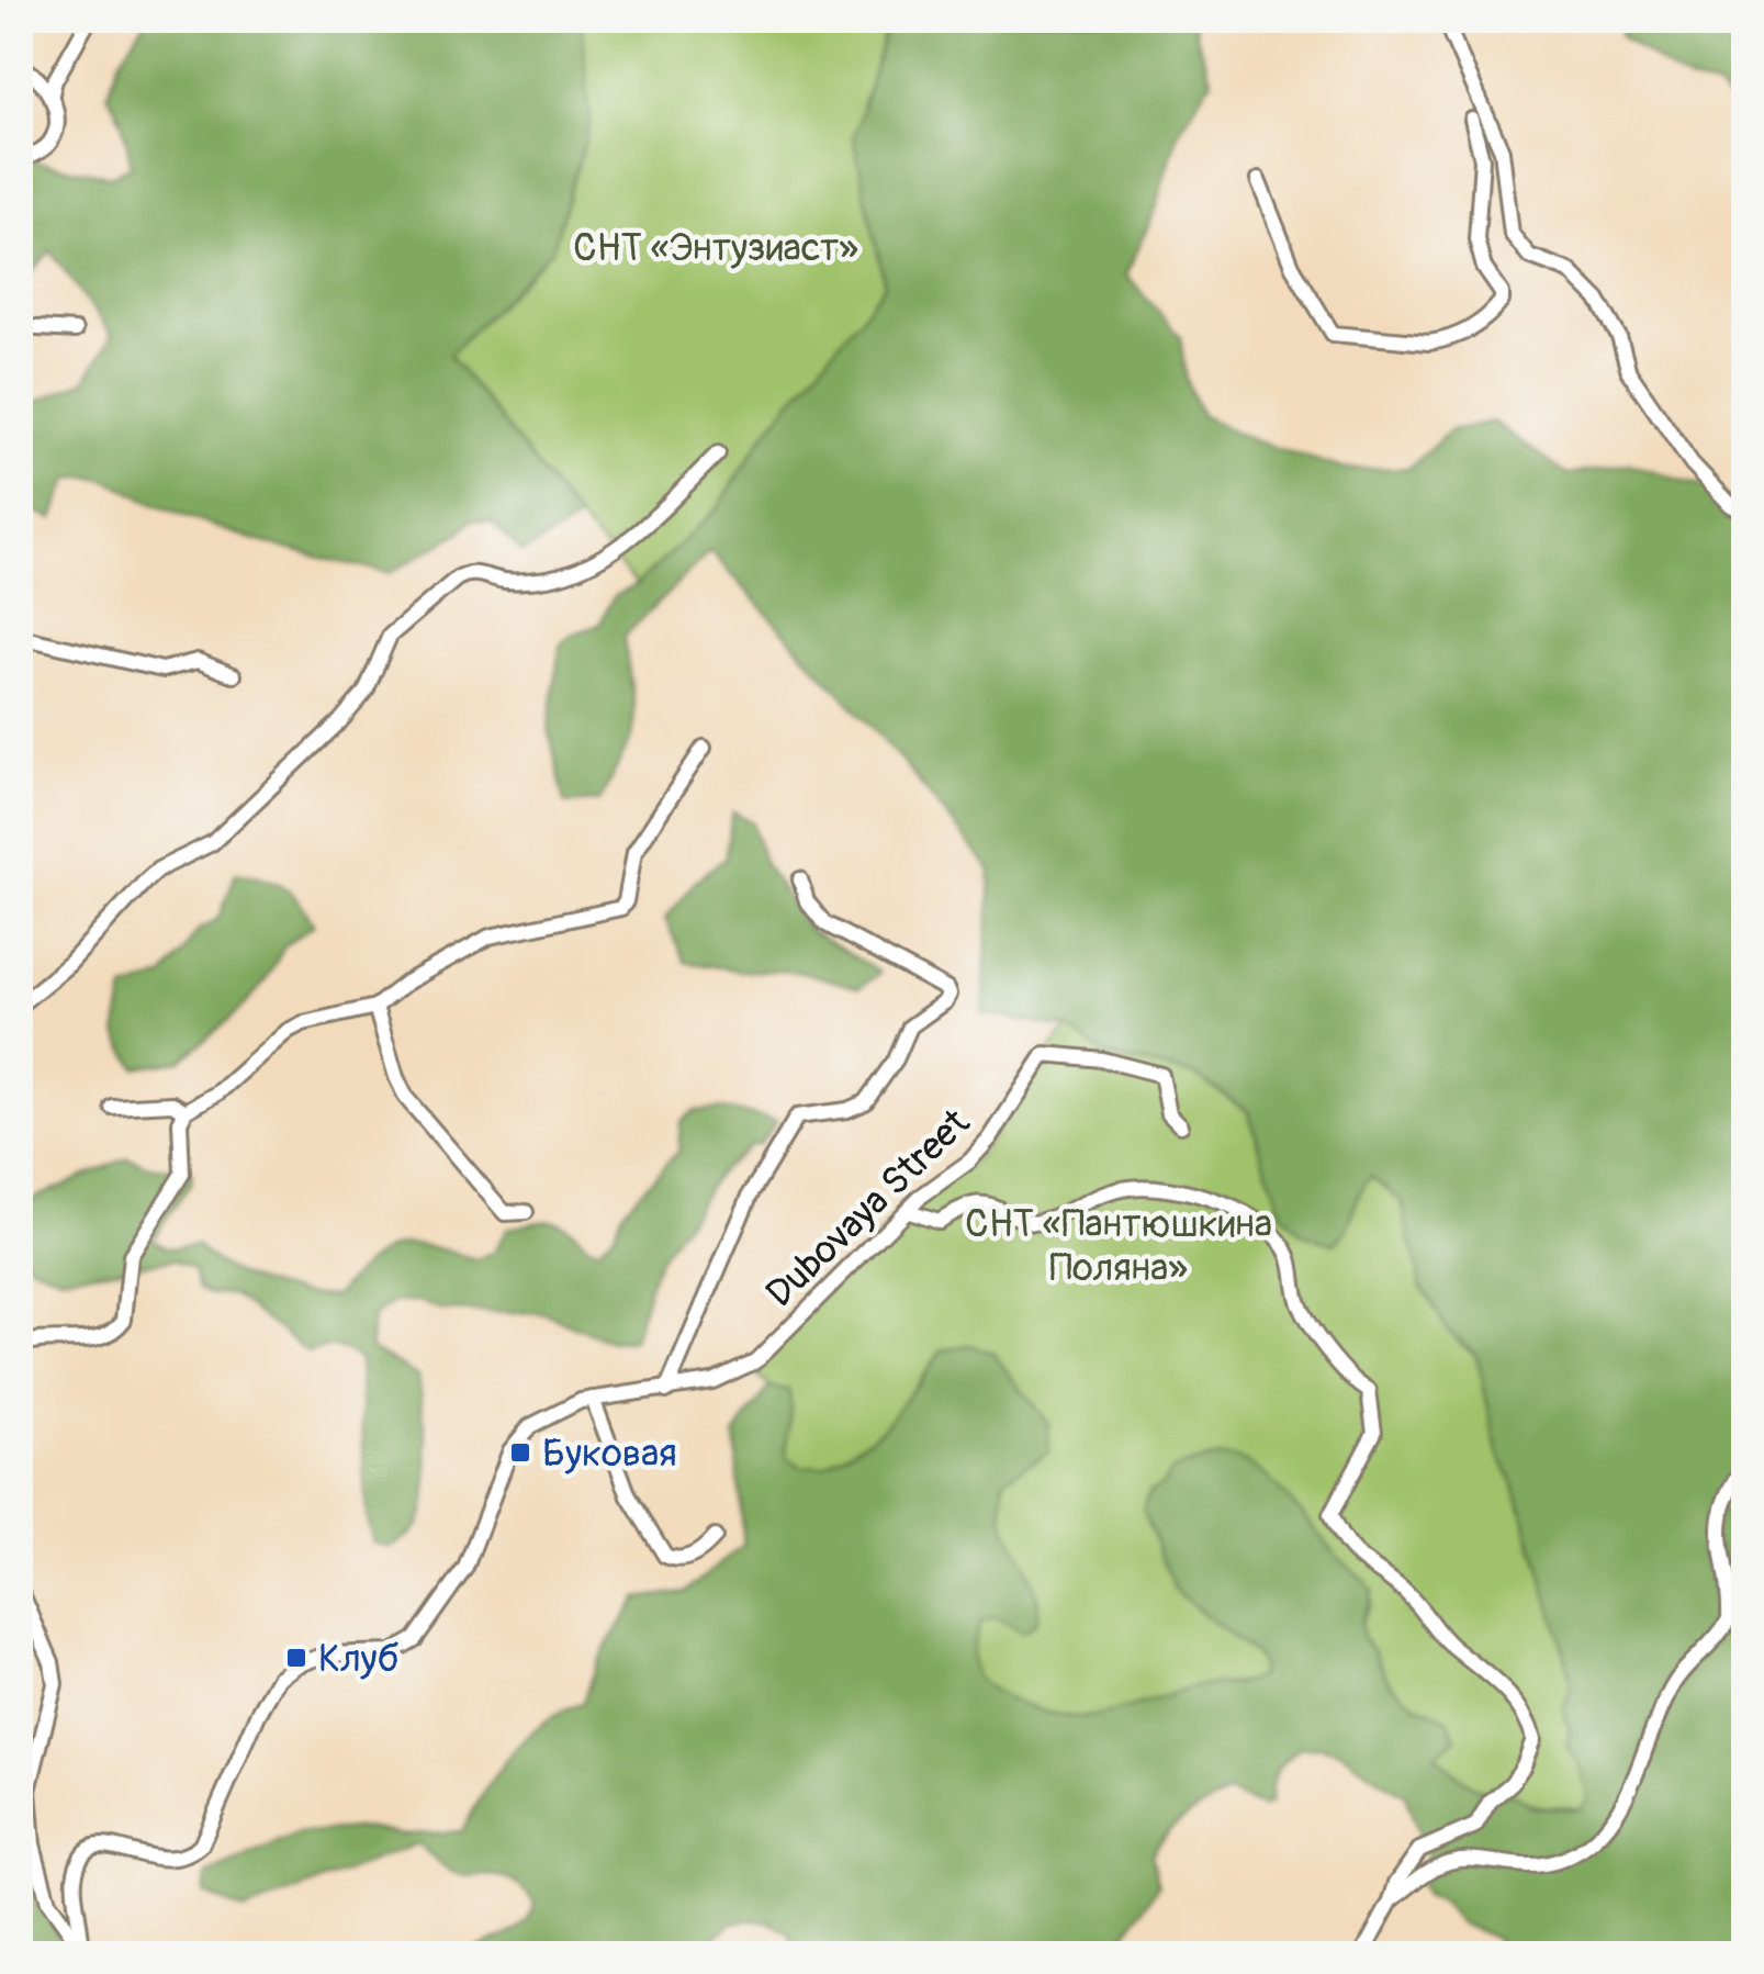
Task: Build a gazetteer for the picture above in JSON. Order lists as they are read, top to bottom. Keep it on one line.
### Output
{"streets":{"street":["Dubovaya Street"]},"parks":["СНТ «Энтузиаст»","СНТ «Пантюшкина Поляна»"],"places":{"transit":["Буковая","Клуб"]}}
